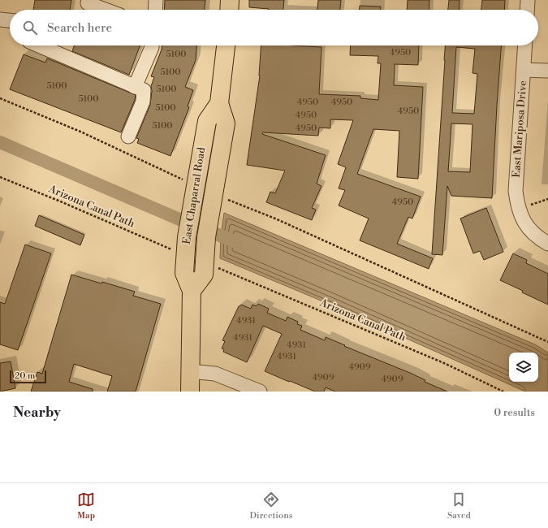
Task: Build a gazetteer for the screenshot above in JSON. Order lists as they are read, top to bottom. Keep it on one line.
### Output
{"streets":{"main road":["East Chaparral Road"],"street":["East Mariposa Drive"],"path":["Arizona Canal Path"]},"crossings":[["East Chaparral Road","Arizona Canal Path"]],"house_numbers":["4950","5100","5100","5100","5100","5100","4950","4950","5100","4950","4950","5100","4950","4950","4931","4931","4931","4931","4909","4909","4909"],"scale_bar":"20 m","page":{"search":"Search here","scale":"20 m","heading":["Nearby","0 results"],"nav":["Map","Directions","Saved"]}}
